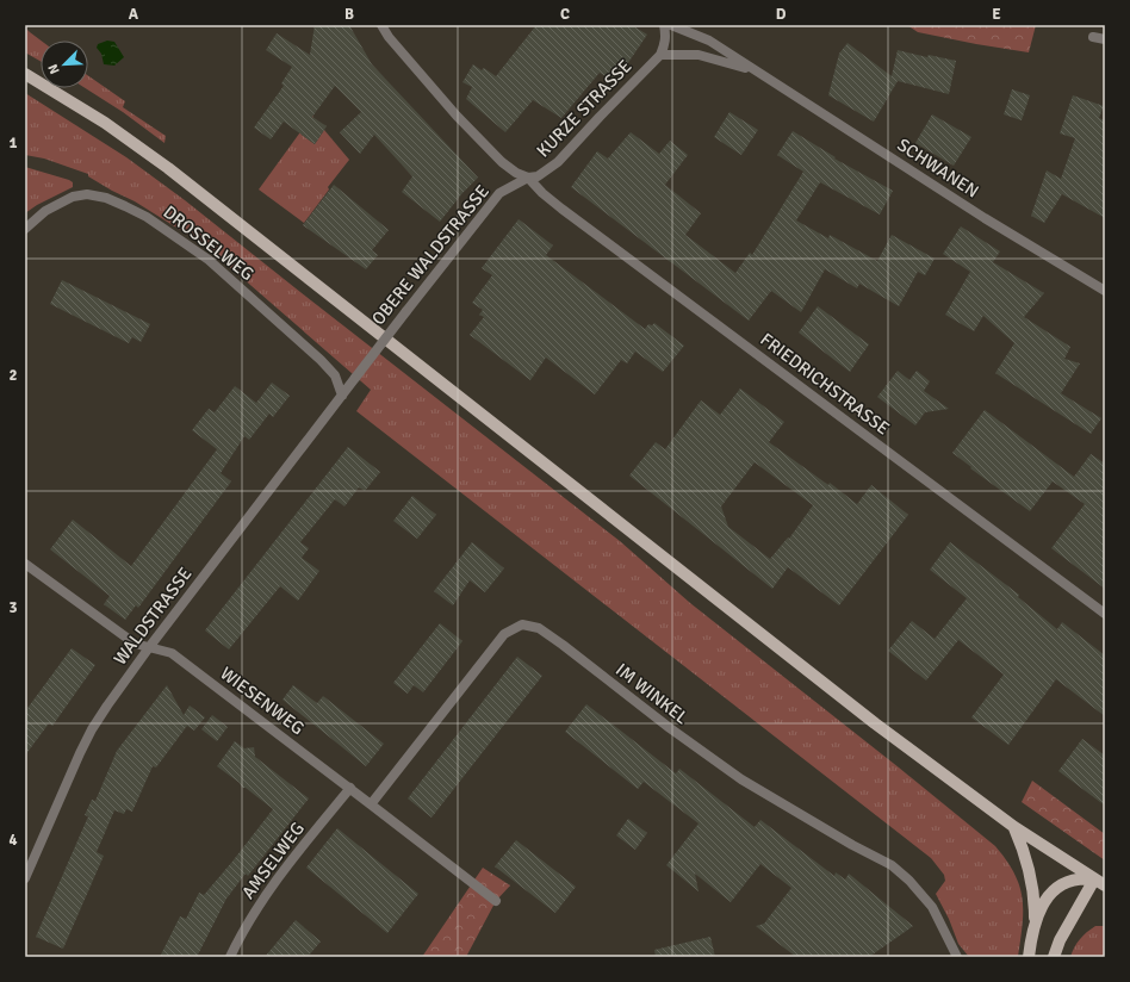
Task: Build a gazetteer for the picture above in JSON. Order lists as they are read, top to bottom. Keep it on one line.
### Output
{"streets":{"street":["KURZE STRASSE","SCHWANEN","DROSSELWEG","OBERE WALDSTRASSE","FRIEDRICHSTRASSE","WALDSTRASSE","IM WINKEL","WIESENWEG","AMSELWEG"]},"crossings":[["KURZE STRASSE","SCHWANEN"],["KURZE STRASSE","OBERE WALDSTRASSE"],["KURZE STRASSE","FRIEDRICHSTRASSE"],["DROSSELWEG","OBERE WALDSTRASSE"],["DROSSELWEG","WALDSTRASSE"],["OBERE WALDSTRASSE","FRIEDRICHSTRASSE"],["OBERE WALDSTRASSE","WALDSTRASSE"],["WALDSTRASSE","WIESENWEG"],["WIESENWEG","AMSELWEG"]],"north":"bottom left","grid":{"columns":["A","B","C","D","E"],"rows":["1","2","3","4"]}}
